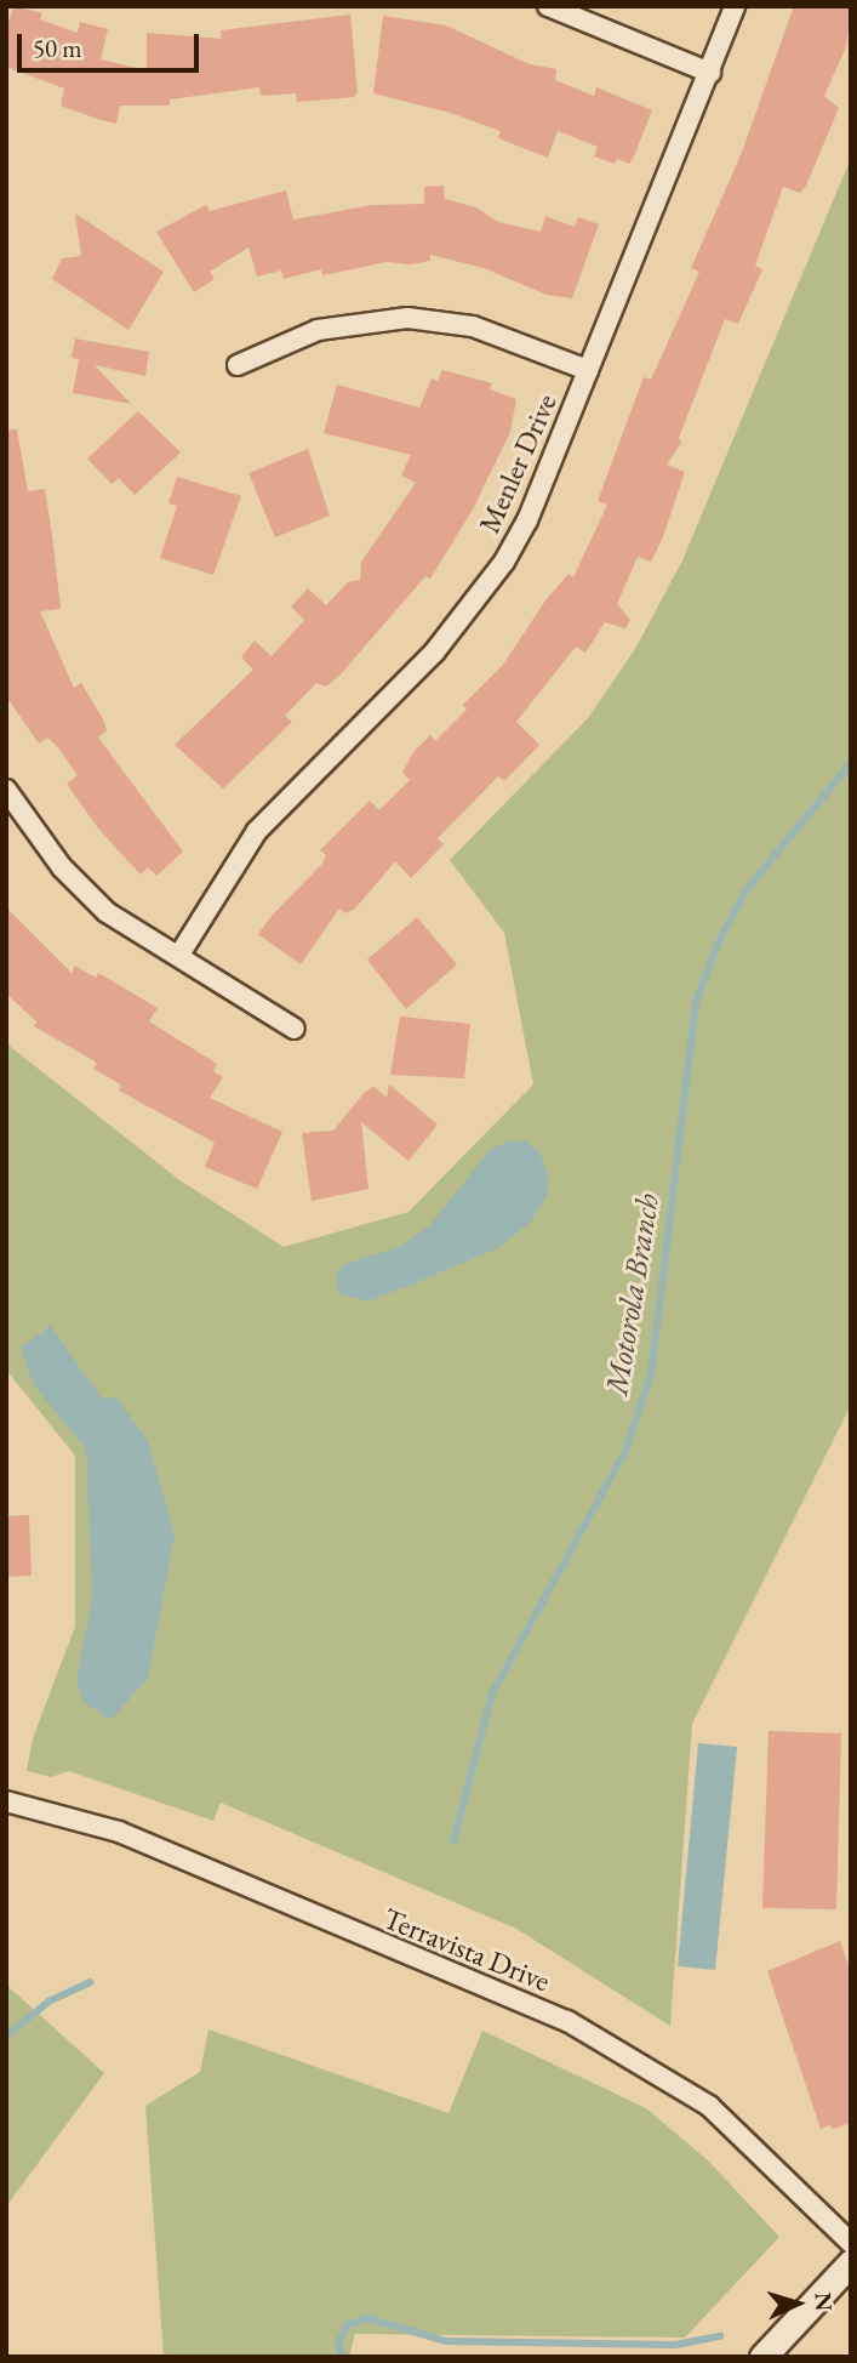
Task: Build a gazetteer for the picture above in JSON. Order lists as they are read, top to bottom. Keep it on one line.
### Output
{"streets":{"street":["Menler Drive","Terravista Drive"]},"water":["Motorola Branch"],"scale_bar":"50 m","north":"right"}
